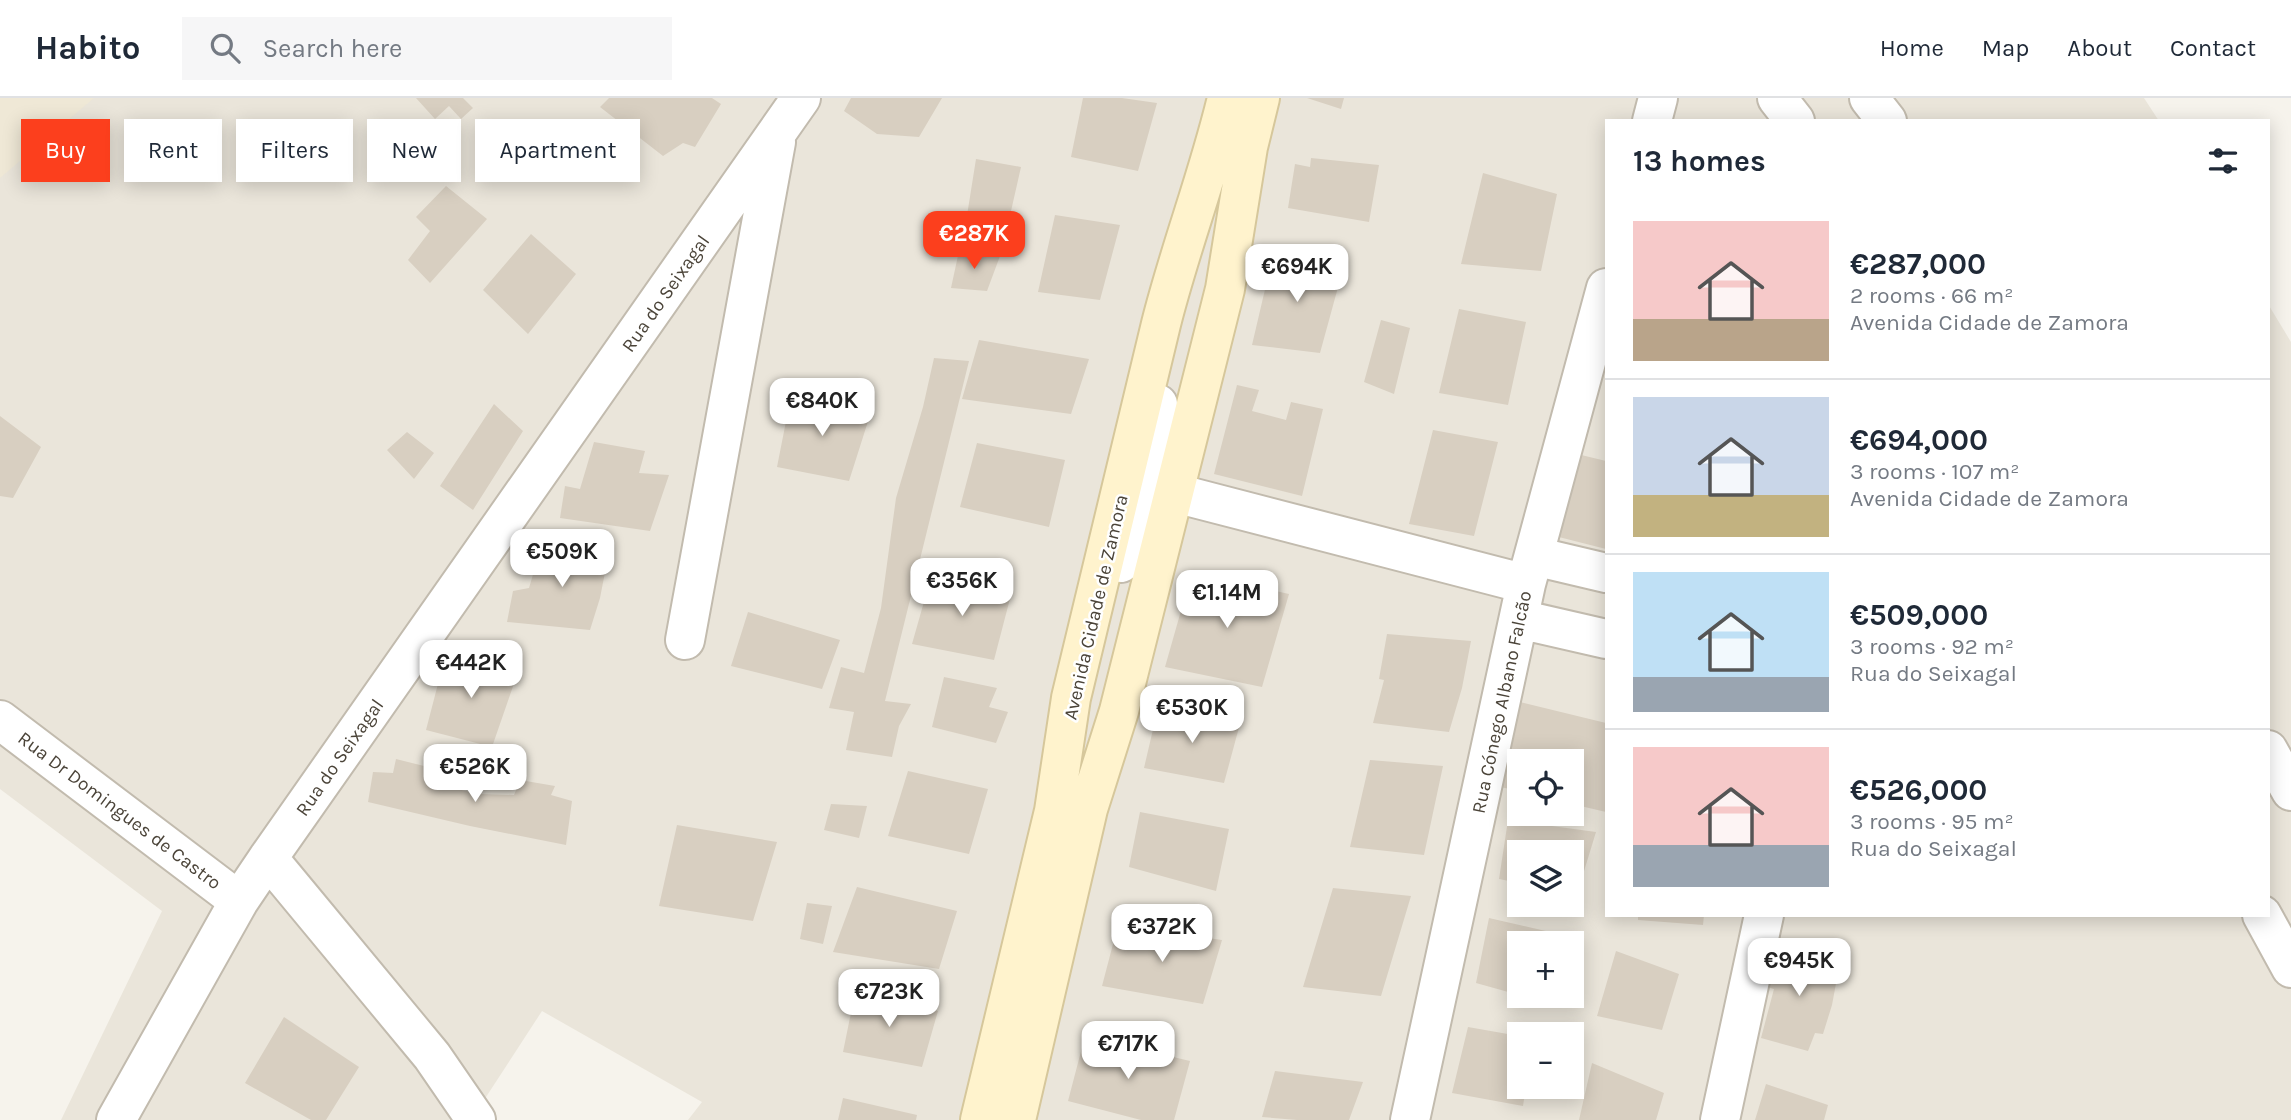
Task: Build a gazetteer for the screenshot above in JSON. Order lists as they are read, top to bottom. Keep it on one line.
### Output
{"streets":{"street":["Rua do Seixagal","Avenida Cidade de Zamora","Rua Cónego Albano Falcão","Rua Dr Domingues de Castro"]},"crossings":[["Rua do Seixagal","Rua Dr Domingues de Castro"]],"page":{"header":"Habito","search":"Search here","nav":["Home","Map","About","Contact"],"chip":["Buy","Rent","Filters","New","Apartment"],"heading":"13 homes","list":[{"name":"€287,000","note":"2 rooms · 66 m² · Avenida Cidade de Zamora"},{"name":"€694,000","note":"3 rooms · 107 m² · Avenida Cidade de Zamora"},{"name":"€509,000","note":"3 rooms · 92 m² · Rua do Seixagal"},{"name":"€526,000","note":"3 rooms · 95 m² · Rua do Seixagal"}],"price":["€287K","€694K","€840K","€509K","€356K","€1.14M","€442K","€530K","€526K","€372K","€945K","€723K","€717K"],"map_buttons":["+","−"]}}
